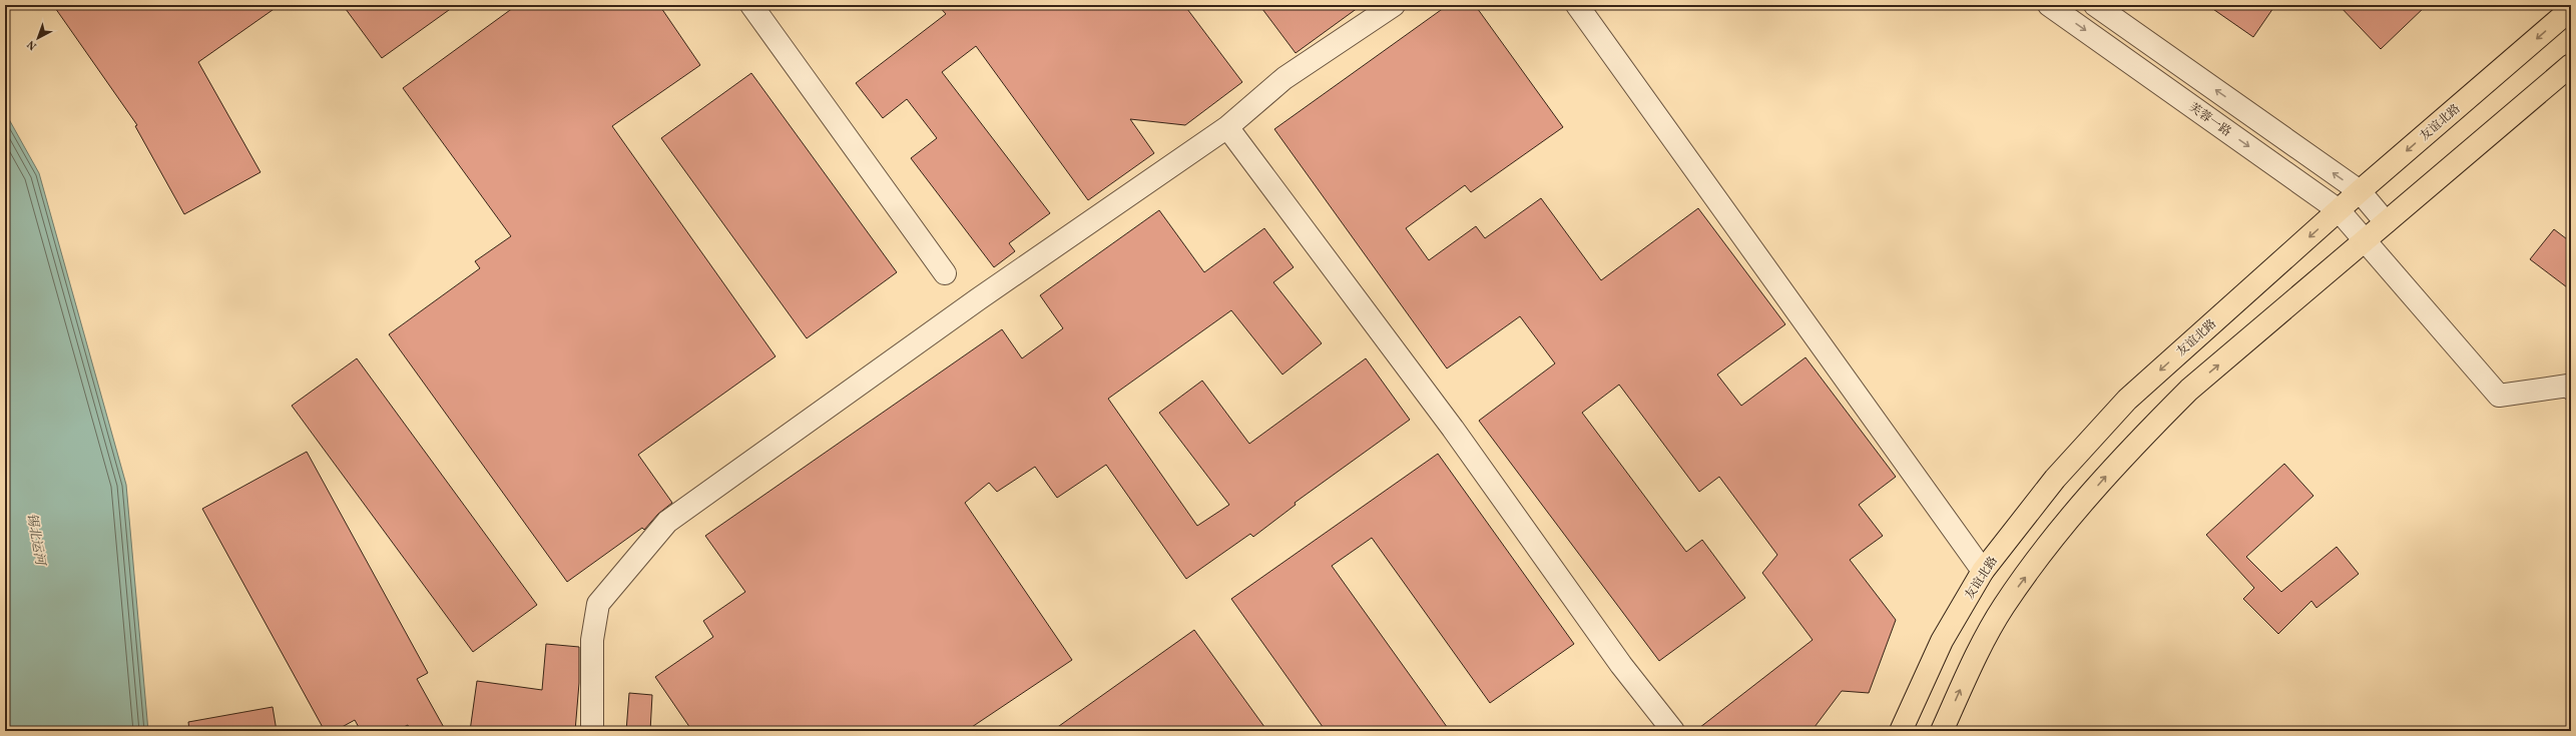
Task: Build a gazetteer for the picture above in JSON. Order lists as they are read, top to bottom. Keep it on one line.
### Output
{"streets":{"main road":["友谊北路"],"street":["芙蓉一路"]},"crossings":[["芙蓉一路","友谊北路"]],"water":["锡北运河"],"north":"bottom left"}
